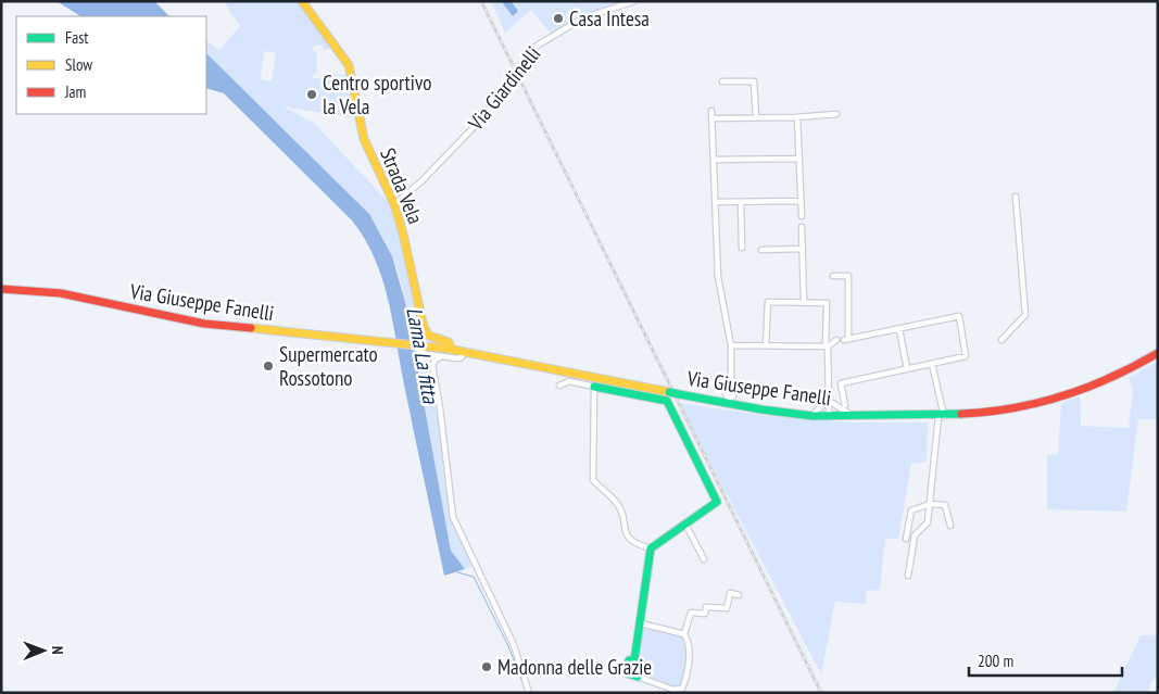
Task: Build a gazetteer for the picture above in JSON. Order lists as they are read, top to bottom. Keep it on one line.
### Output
{"streets":{"main road":["Strada Vela","Via Giuseppe Fanelli"],"street":["Via Giardinelli"]},"crossings":[["Via Giardinelli","Strada Vela"],["Strada Vela","Via Giuseppe Fanelli"]],"water":["Lama La fitta"],"places":["Casa Intesa","Centro sportivo la Vela","Supermercato Rossotono","Madonna delle Grazie"],"legend":["Fast","Slow","Jam"],"scale_bar":"200 m","north":"right"}
